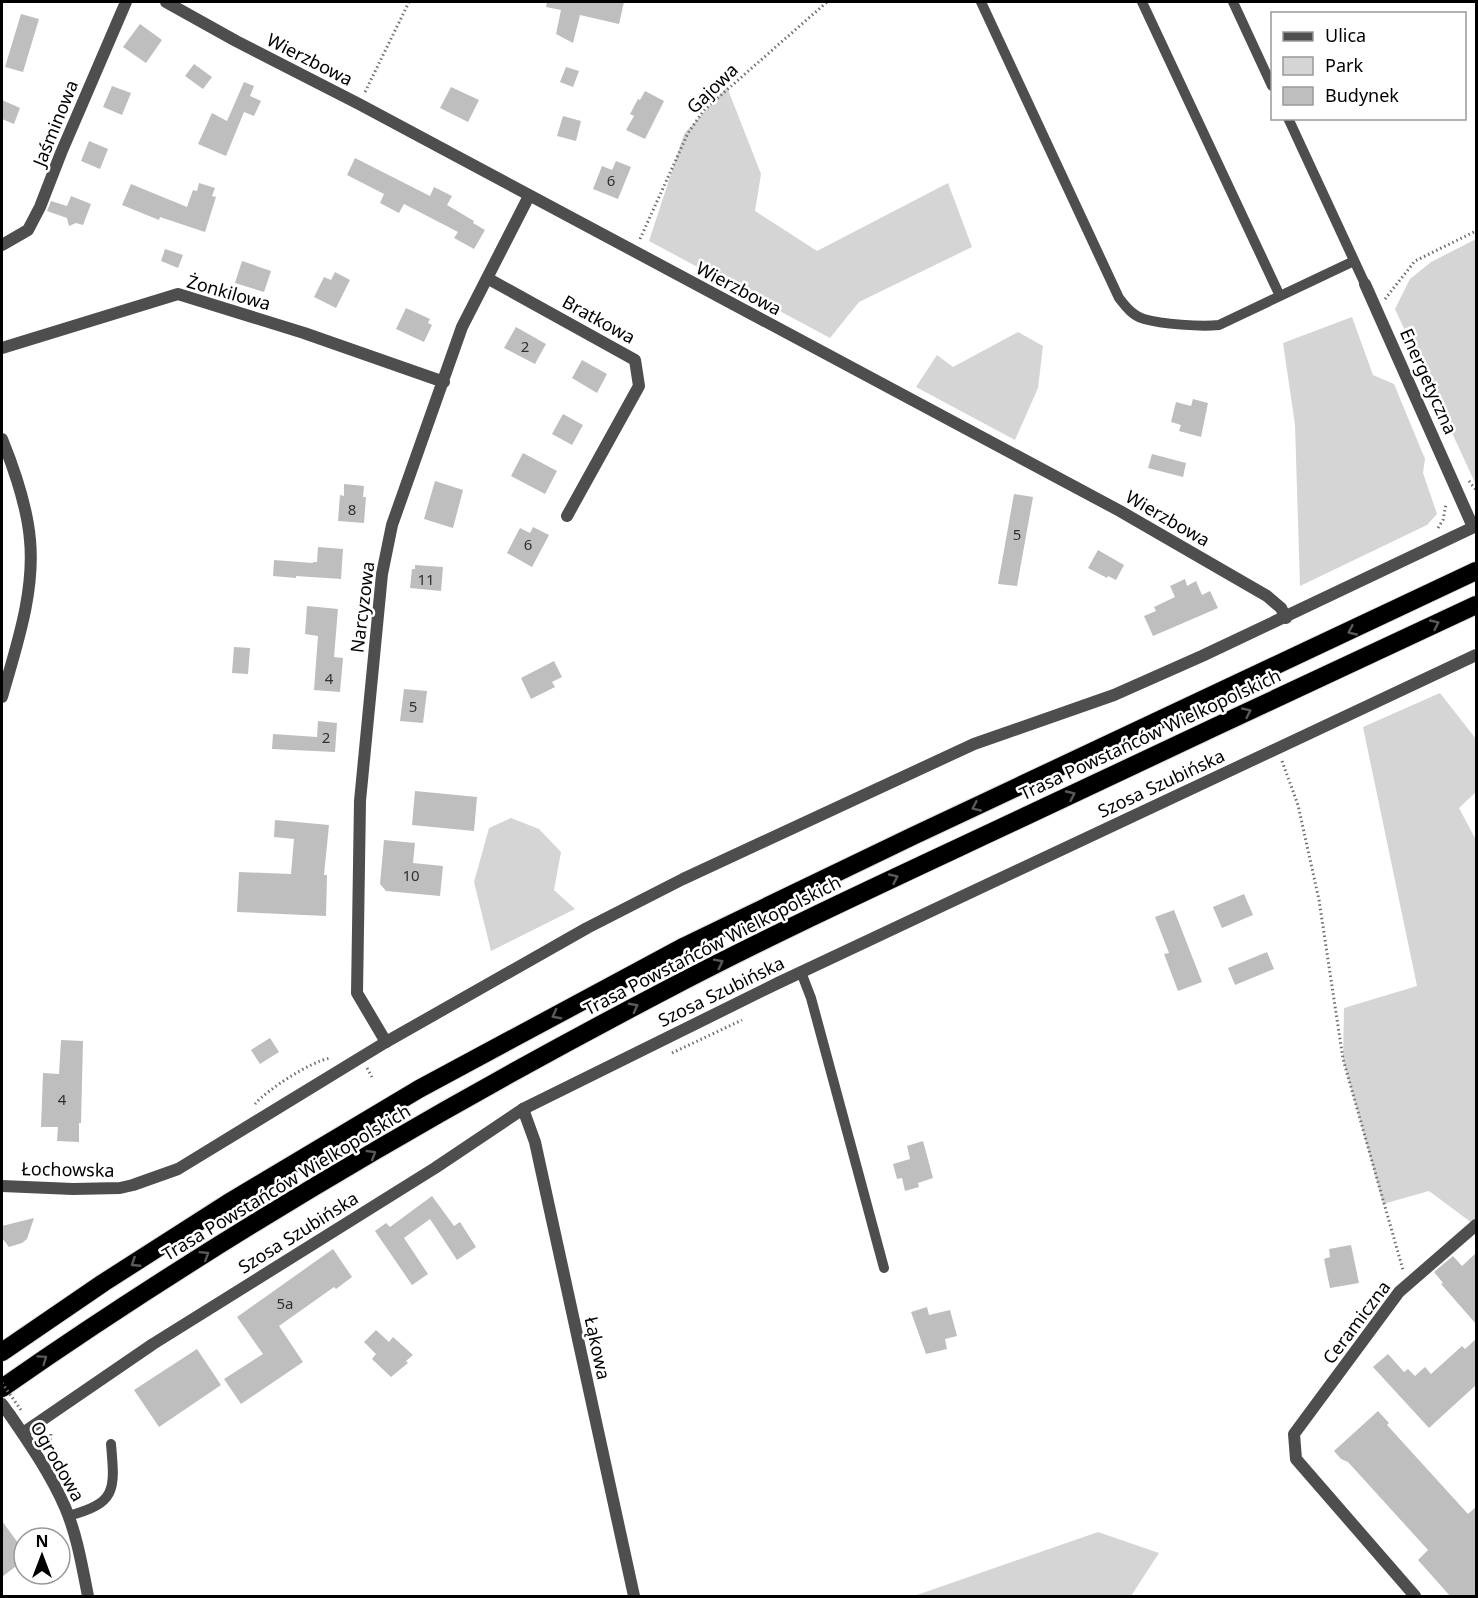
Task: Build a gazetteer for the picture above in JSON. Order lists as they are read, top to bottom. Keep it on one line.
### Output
{"streets":{"highway":["Trasa Powstańców Wielkopolskich"],"street":["Wierzbowa","Jaśminowa","Żonkilowa","Bratkowa","Energetyczna","Narcyzowa","Szosa Szubińska","Łochowska","Ceramiczna","Łąkowa","Ogrodowa"],"path":["Gajowa"]},"crossings":[["Wierzbowa","Gajowa"],["Wierzbowa","Narcyzowa"],["Żonkilowa","Narcyzowa"],["Bratkowa","Narcyzowa"],["Narcyzowa","Łochowska"],["Szosa Szubińska","Łąkowa"],["Szosa Szubińska","Ogrodowa"]],"house_numbers":["6","2","8","5","6","11","4","5","2","10","4","5a"],"legend":["Ulica","Park","Budynek"],"north":"top"}
